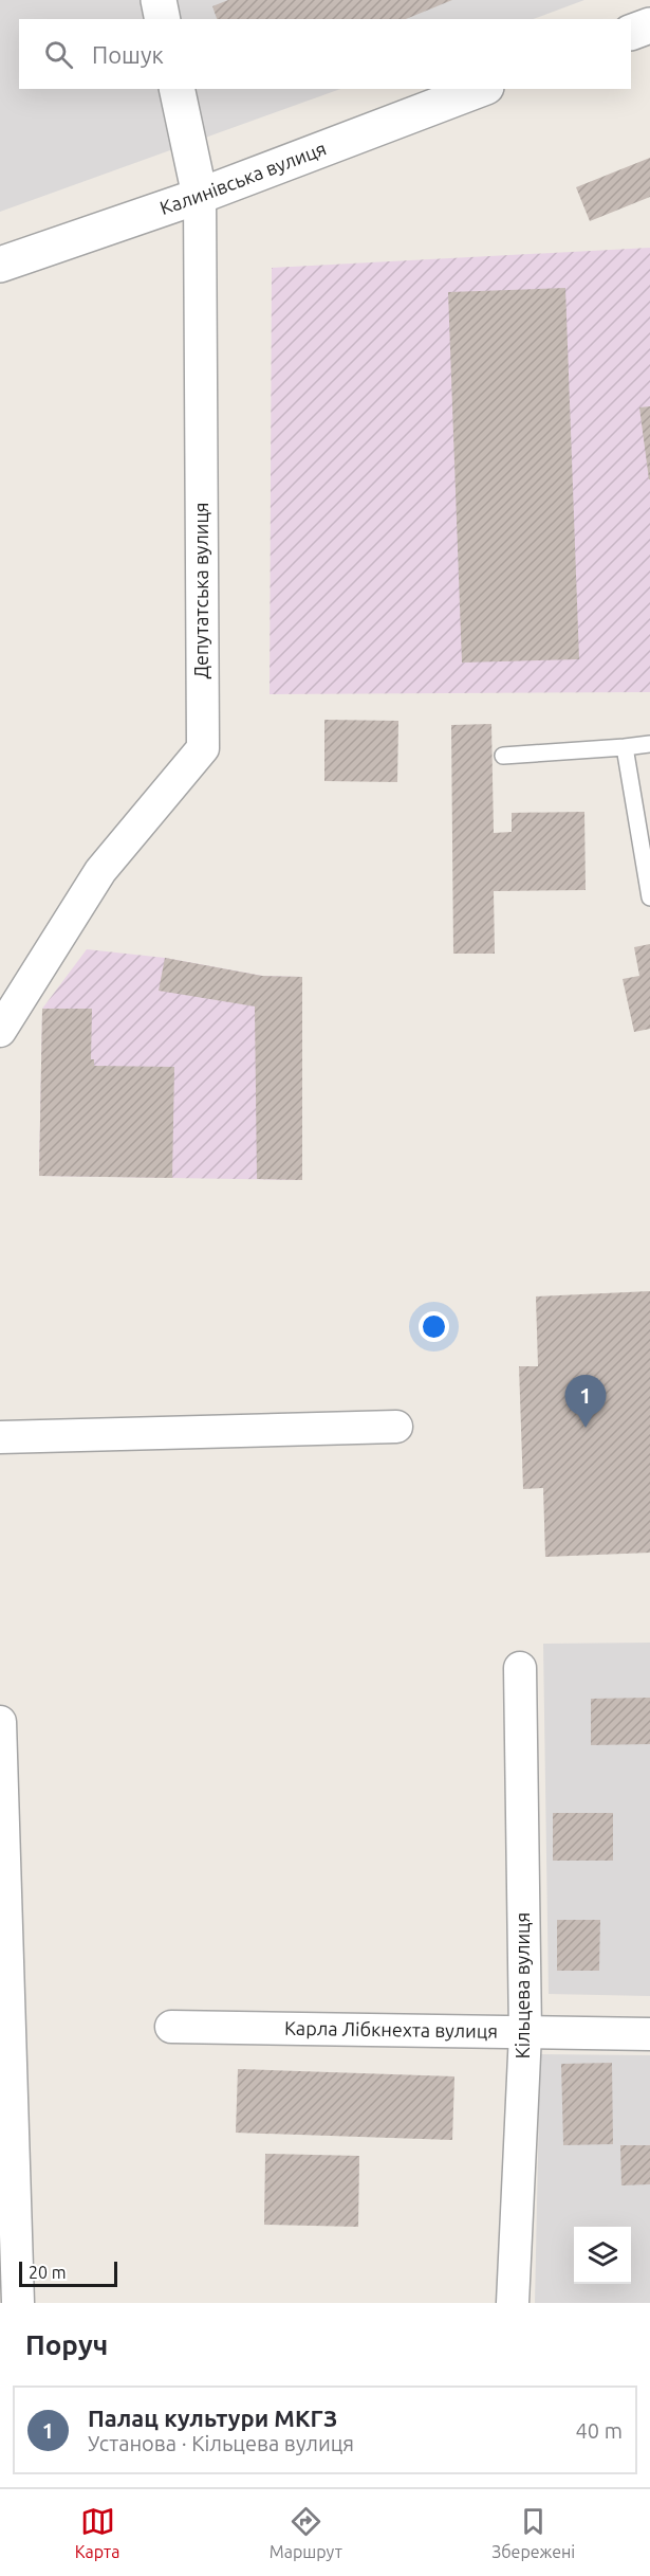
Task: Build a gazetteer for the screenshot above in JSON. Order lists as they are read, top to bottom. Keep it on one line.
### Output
{"streets":{"street":["Калинівська вулиця","Депутатська вулиця","Кільцева вулиця","Карла Лібкнехта вулиця"]},"crossings":[["Калинівська вулиця","Депутатська вулиця"],["Кільцева вулиця","Карла Лібкнехта вулиця"]],"scale_bar":"20 m","page":{"search":"Пошук","pins":"1","scale":"20 m","heading":"Поруч","list":[{"mark":"1","name":"Палац культури МКГЗ","note":"Установа · Кільцева вулиця","value":"40 m"}],"nav":["Карта","Маршрут","Збережені"]}}
